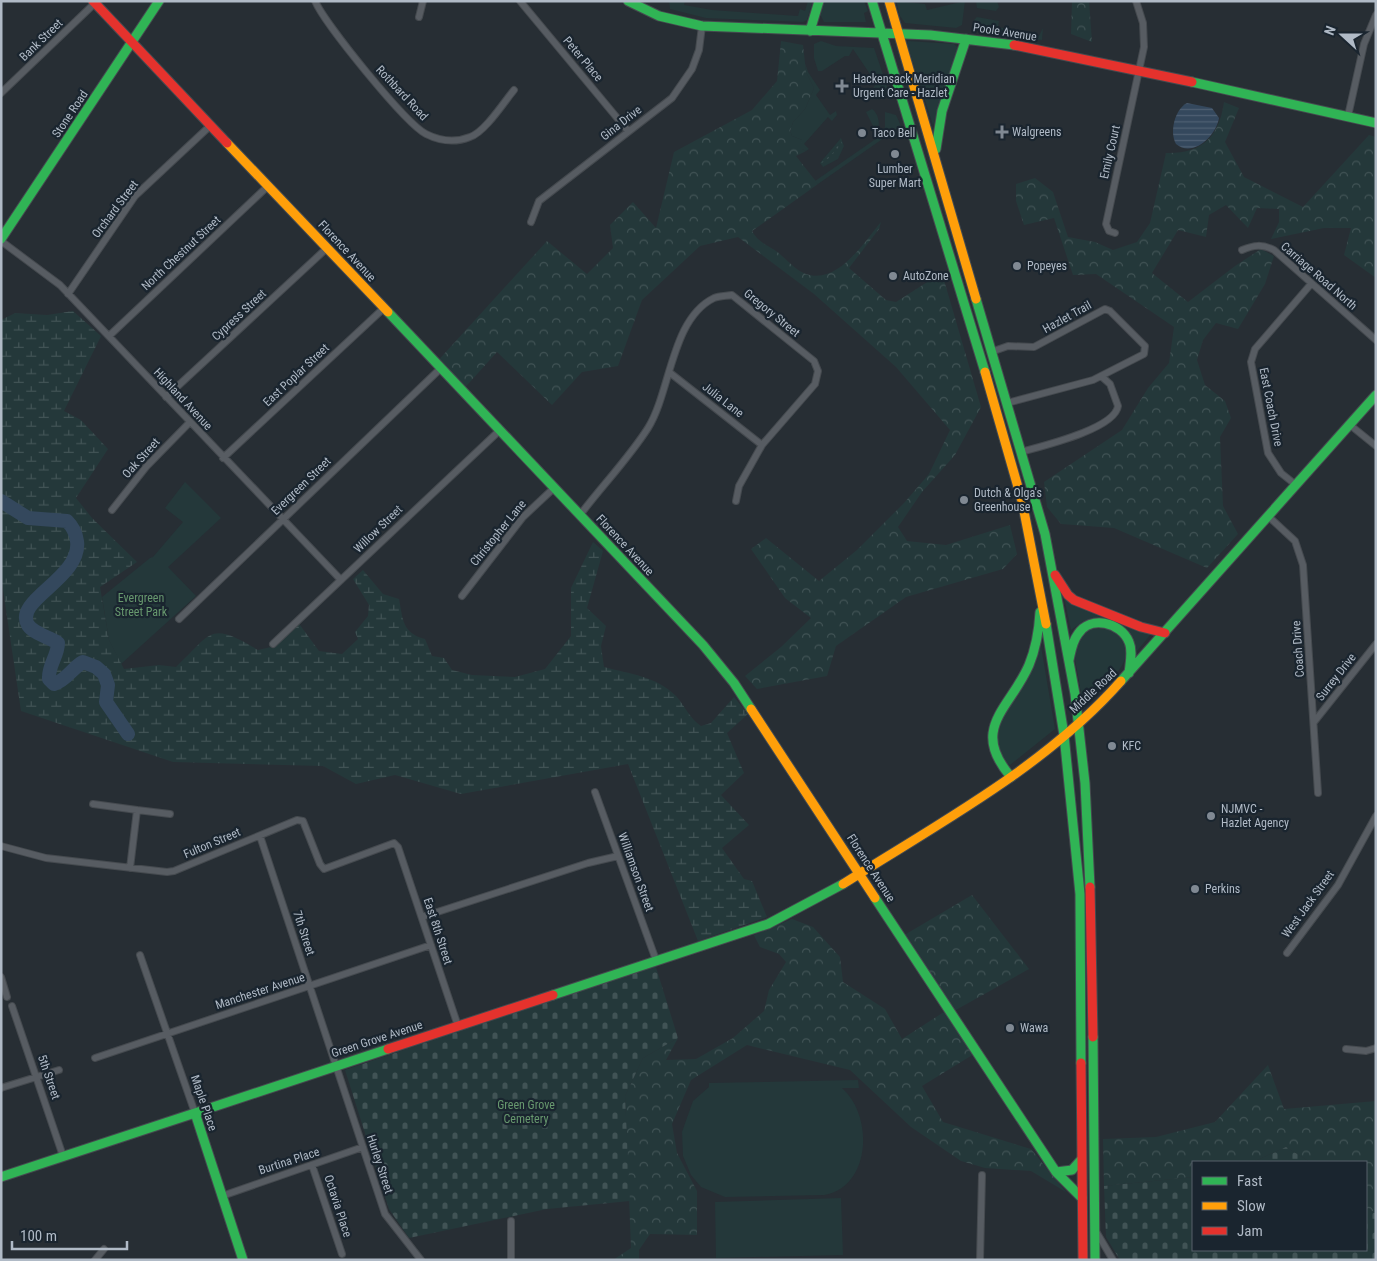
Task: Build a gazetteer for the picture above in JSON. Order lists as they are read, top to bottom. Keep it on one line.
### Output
{"streets":{"main road":["Poole Avenue","Stone Road","Florence Avenue","Middle Road","Green Grove Avenue","Maple Place"],"street":["Bank Street","Peter Place","Rothbard Road","Gina Drive","Emily Court","Orchard Street","North Chestnut Street","Carriage Road North","Gregory Street","Cypress Street","Hazlet Trail","East Poplar Street","Highland Avenue","Julia Lane","East Coach Drive","Oak Street","Evergreen Street","Willow Street","Christopher Lane","Coach Drive","Surrey Drive","Fulton Street","Williamson Street","West Jack Street","East 8th Street","7th Street","Manchester Avenue","5th Street","Burtina Place","Hurley Street","Octavia Place"]},"crossings":[["Poole Avenue","Gina Drive"],["Poole Avenue","Emily Court"],["Bank Street","Florence Avenue"],["Peter Place","Gina Drive"],["Stone Road","Florence Avenue"],["Stone Road","Highland Avenue"],["Orchard Street","Florence Avenue"],["Orchard Street","Highland Avenue"],["Florence Avenue","North Chestnut Street"],["Florence Avenue","Gregory Street"],["Florence Avenue","Cypress Street"],["Florence Avenue","East Poplar Street"],["Florence Avenue","Evergreen Street"],["Florence Avenue","Willow Street"],["Florence Avenue","Christopher Lane"],["Florence Avenue","Middle Road"],["North Chestnut Street","Highland Avenue"],["Carriage Road North","East Coach Drive"],["Gregory Street","Julia Lane"],["Cypress Street","Highland Avenue"],["East Poplar Street","Highland Avenue"],["Highland Avenue","Oak Street"],["Highland Avenue","Evergreen Street"],["Highland Avenue","Willow Street"],["East Coach Drive","Middle Road"],["Coach Drive","Surrey Drive"],["Coach Drive","Middle Road"],["Middle Road","Green Grove Avenue"],["Fulton Street","East 8th Street"],["Fulton Street","7th Street"],["Williamson Street","Green Grove Avenue"],["East 8th Street","Manchester Avenue"],["East 8th Street","Green Grove Avenue"],["7th Street","Manchester Avenue"],["7th Street","Green Grove Avenue"],["7th Street","Hurley Street"],["Manchester Avenue","Maple Place"],["Green Grove Avenue","5th Street"],["Green Grove Avenue","Maple Place"],["Green Grove Avenue","Hurley Street"],["Maple Place","Burtina Place"],["Burtina Place","Hurley Street"],["Burtina Place","Octavia Place"]],"parks":["Evergreen Street Park","Green Grove Cemetery"],"places":{"health":["Hackensack Meridian Urgent Care - Hazlet","Walgreens"],"other":["Taco Bell","Lumber Super Mart","Popeyes","AutoZone","Dutch & Olga's Greenhouse","KFC","NJMVC - Hazlet Agency","Perkins","Wawa"]},"legend":["Fast","Slow","Jam"],"scale_bar":"100 m","north":"left"}
